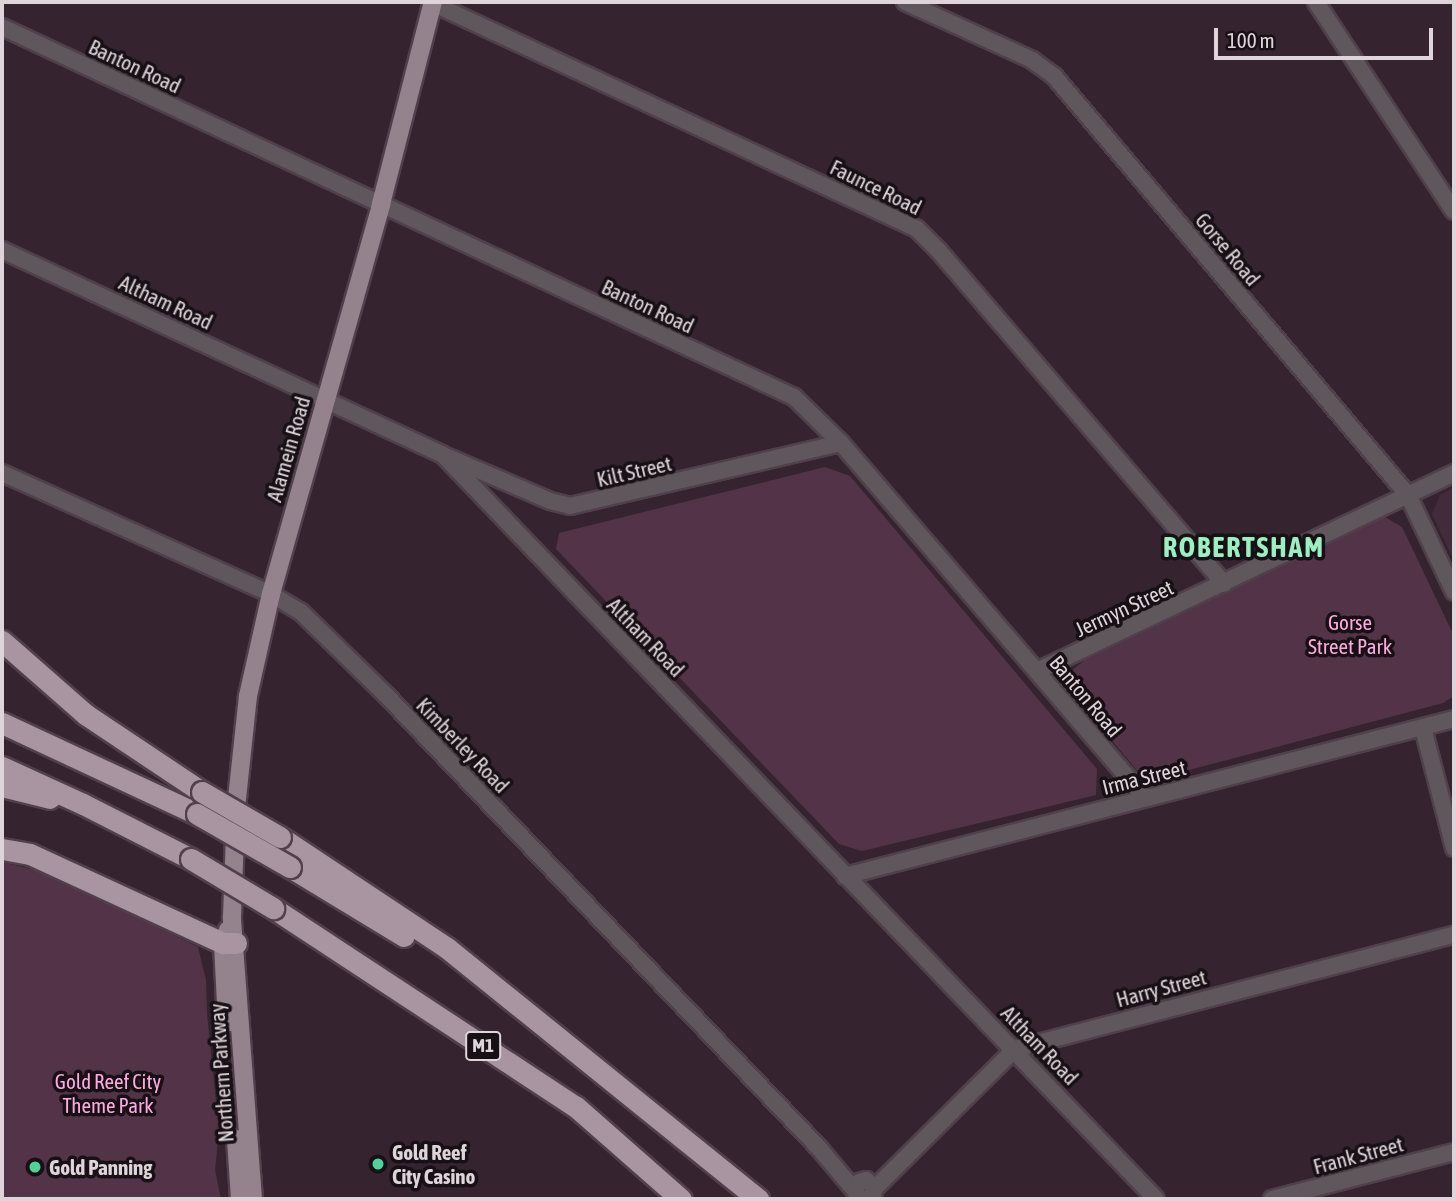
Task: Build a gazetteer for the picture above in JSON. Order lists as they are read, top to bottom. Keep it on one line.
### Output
{"streets":{"highway":["M1"],"main road":["Alamein Road","Northern Parkway"],"street":["Banton Road","Faunce Road","Gorse Road","Altham Road","Kilt Street","Jermyn Street","Kimberley Road","Irma Street","Harry Street","Frank Street"]},"crossings":[["Banton Road","Alamein Road"],["Banton Road","Kilt Street"],["Banton Road","Jermyn Street"],["Banton Road","Irma Street"],["Faunce Road","Alamein Road"],["Faunce Road","Jermyn Street"],["Gorse Road","Jermyn Street"],["Altham Road","Alamein Road"],["Altham Road","Kilt Street"],["Altham Road","Irma Street"],["Altham Road","Harry Street"],["Alamein Road","Kimberley Road"],["Alamein Road","Northern Parkway"],["Kimberley Road","Harry Street"]],"districts":["ROBERTSHAM"],"parks":["Gorse Street Park","Gold Reef City Theme Park"],"places":["Gold Reef City Casino","Gold Panning"],"scale_bar":"100 m"}
